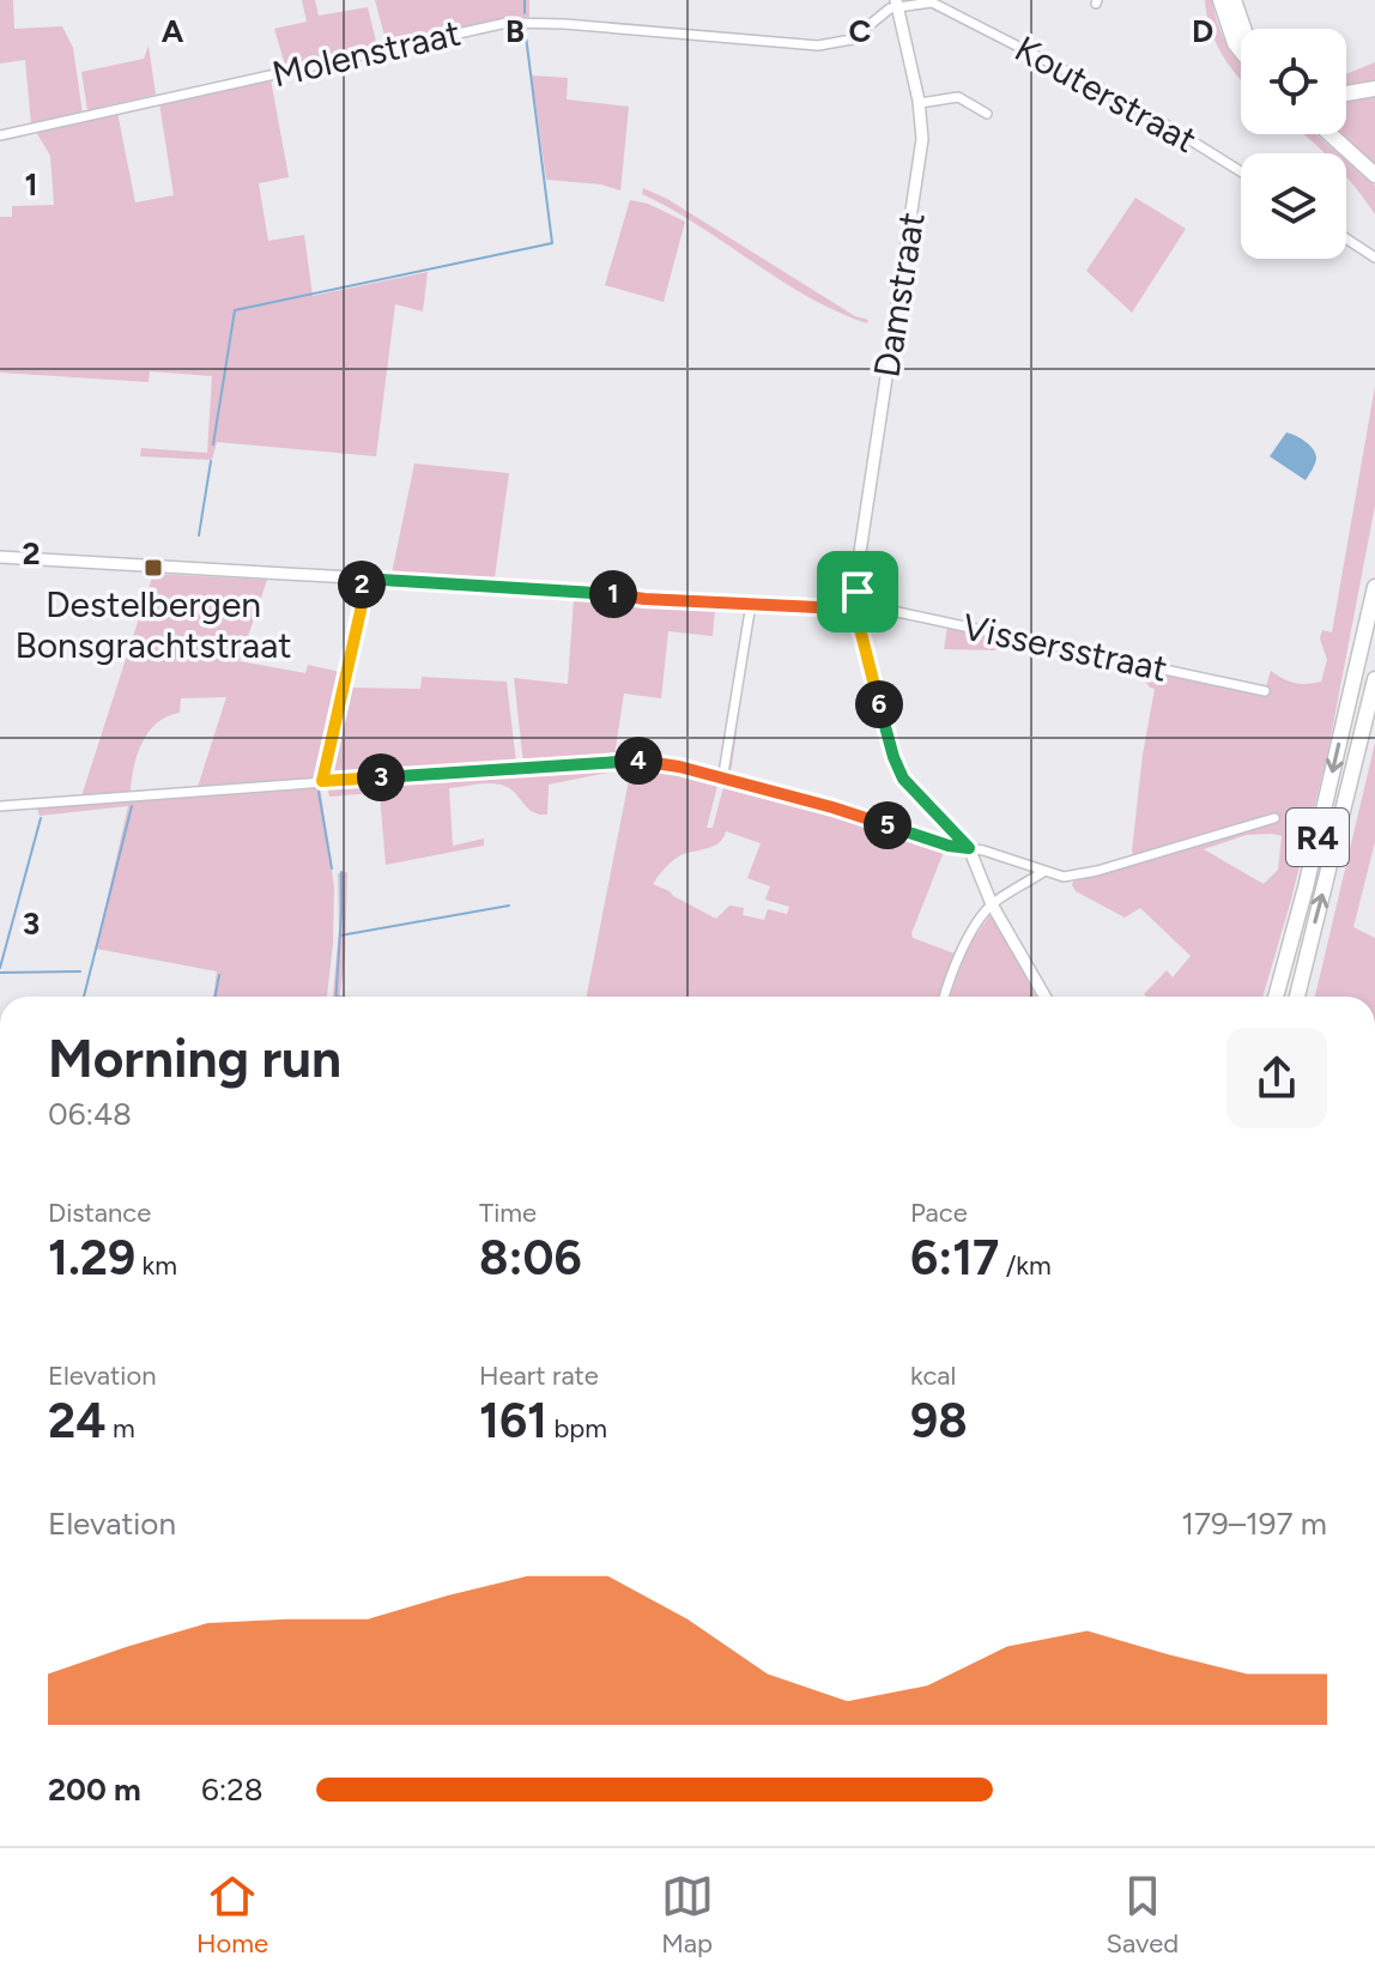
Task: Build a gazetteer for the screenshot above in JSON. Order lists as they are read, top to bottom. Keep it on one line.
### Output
{"streets":{"highway":["R4"],"street":["Molenstraat","Kouterstraat","Damstraat","Vissersstraat"]},"crossings":[["Molenstraat","Kouterstraat"],["Molenstraat","Damstraat"],["Kouterstraat","Damstraat"],["Damstraat","Vissersstraat"]],"places":{"transit":["Destelbergen Bonsgrachtstraat"]},"page":{"pins":["2","1","6","4","3","5"],"heading":["Morning run","06:48"],"stats":[["Distance","1.29 km"],["Time","8:06"],["Pace","6:17 /km"],["Elevation","24 m"],["Heart rate","161 bpm"],["kcal","98"]],"chart":["Elevation","179–197 m"],"list":[{"name":"200 m","note":"6:28"}],"tabs":["Home","Map","Saved"]},"grid":{"columns":["A","B","C","D"],"rows":["1","2","3"]}}
